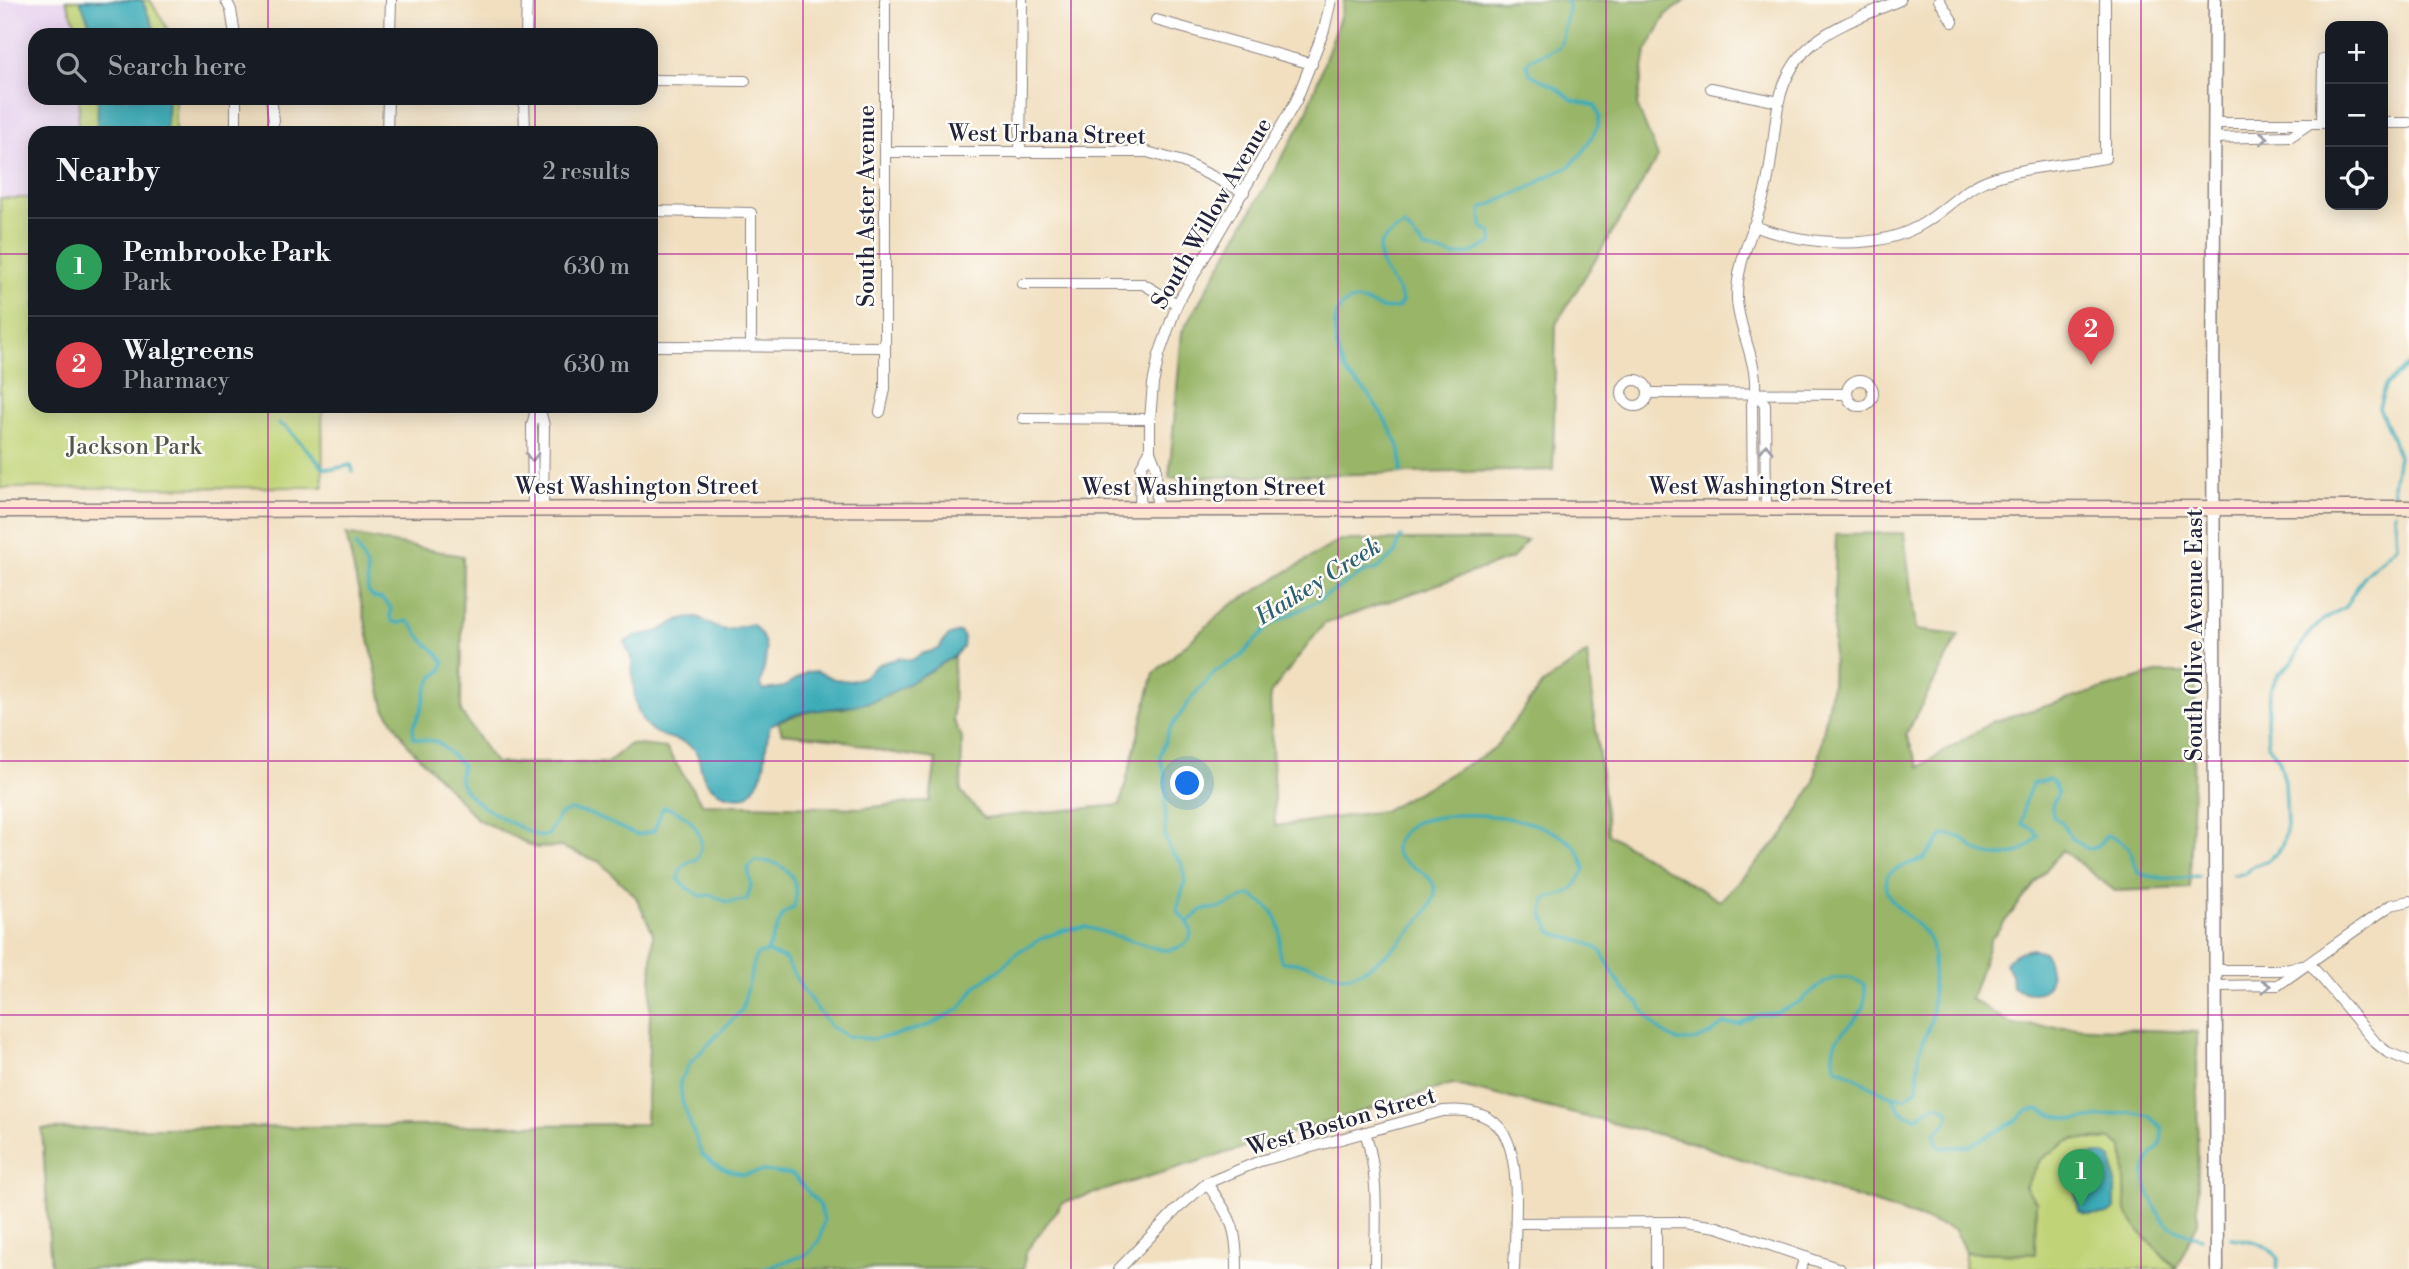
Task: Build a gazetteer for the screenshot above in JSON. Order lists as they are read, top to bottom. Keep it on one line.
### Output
{"streets":{"main road":["West Washington Street"],"street":["West Urbana Street","South Aster Avenue","South Willow Avenue","South Olive Avenue East","West Boston Street"]},"crossings":[["West Urbana Street","South Aster Avenue"],["West Urbana Street","South Willow Avenue"],["South Willow Avenue","West Washington Street"],["West Washington Street","South Olive Avenue East"]],"water":["Haikey Creek"],"parks":["Jackson Park"],"page":{"map_buttons":["+","−"],"search":"Search here","heading":["Nearby","2 results"],"list":[{"mark":"1","name":"Pembrooke Park","note":"Park","value":"630 m"},{"mark":"2","name":"Walgreens","note":"Pharmacy","value":"630 m"}],"pins":["2","1"]}}
